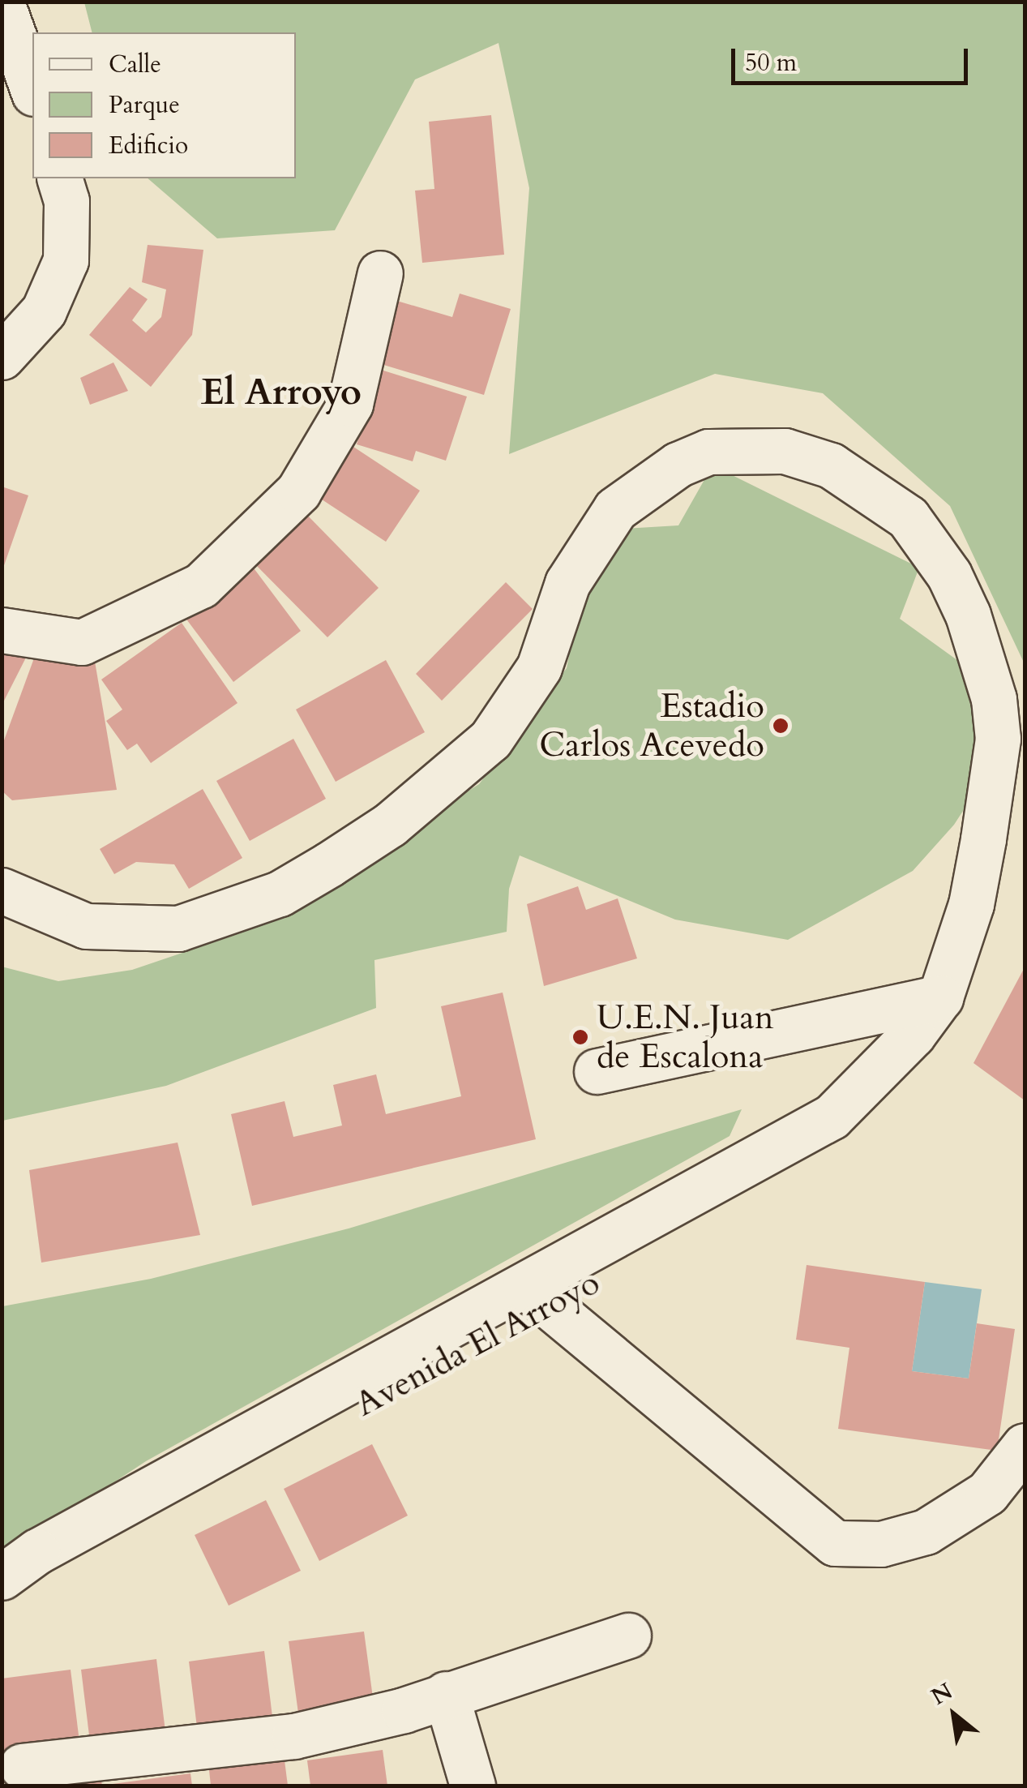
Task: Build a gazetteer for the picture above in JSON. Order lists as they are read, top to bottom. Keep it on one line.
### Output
{"streets":{"street":["Avenida El Arroyo"]},"districts":["El Arroyo"],"places":["Estadio Carlos Acevedo","U.E.N. Juan de Escalona"],"legend":["Calle","Parque","Edificio"],"scale_bar":"50 m","north":"top left"}
